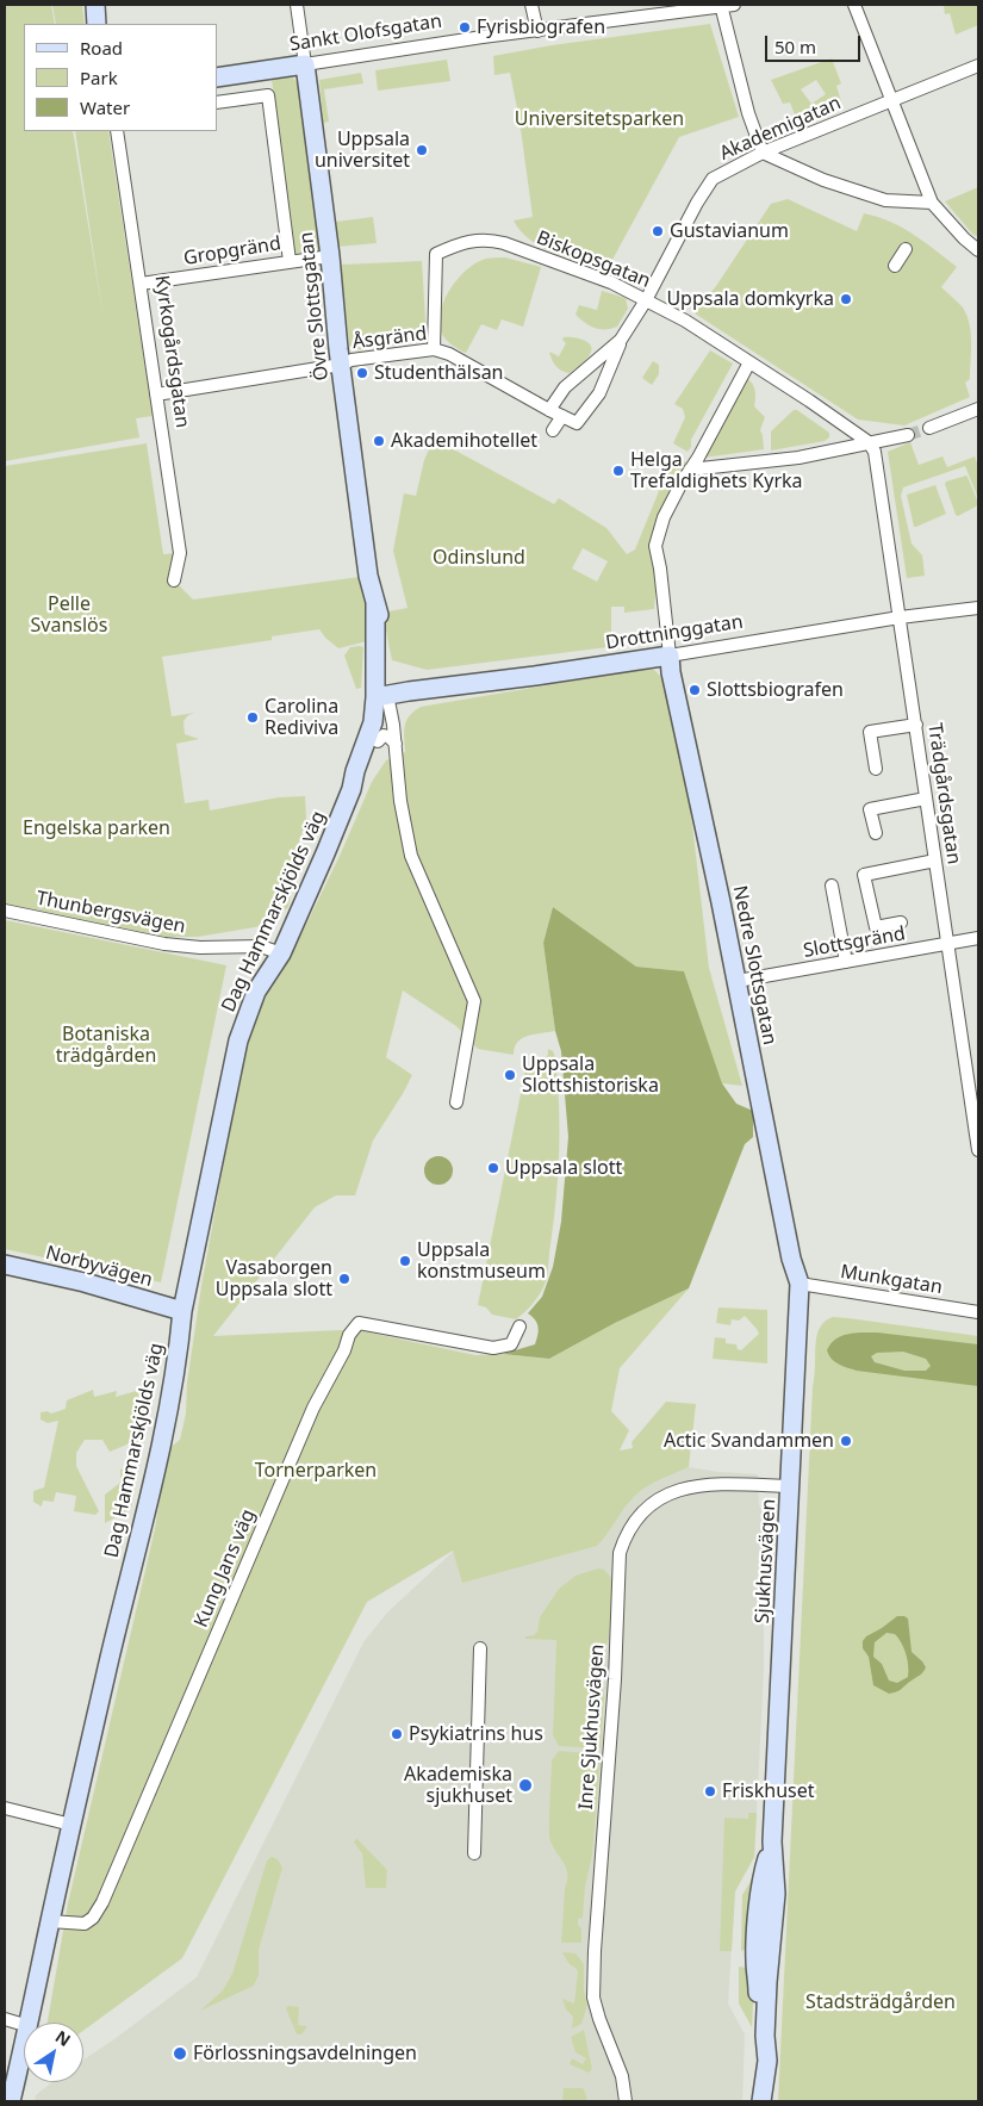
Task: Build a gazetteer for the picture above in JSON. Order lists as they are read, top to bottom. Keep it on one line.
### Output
{"streets":{"street":["Sankt Olofsgatan","Akademigatan","Gropgränd","Biskopsgatan","Övre Slottsgatan","Åsgränd","Kyrkogårdsgatan","Drottninggatan","Trädgårdsgatan","Dag Hammarskjölds väg","Thunbergsvägen","Slottsgränd","Nedre Slottsgatan","Norbyvägen","Munkgatan","Sjukhusvägen","Kung Jans väg","Inre Sjukhusvägen"]},"crossings":[["Sankt Olofsgatan","Övre Slottsgatan"],["Akademigatan","Biskopsgatan"],["Gropgränd","Övre Slottsgatan"],["Gropgränd","Kyrkogårdsgatan"],["Biskopsgatan","Åsgränd"],["Biskopsgatan","Trädgårdsgatan"],["Övre Slottsgatan","Åsgränd"],["Övre Slottsgatan","Drottninggatan"],["Övre Slottsgatan","Dag Hammarskjölds väg"],["Åsgränd","Kyrkogårdsgatan"],["Drottninggatan","Trädgårdsgatan"],["Drottninggatan","Dag Hammarskjölds väg"],["Drottninggatan","Nedre Slottsgatan"],["Trädgårdsgatan","Slottsgränd"],["Dag Hammarskjölds väg","Thunbergsvägen"],["Dag Hammarskjölds väg","Norbyvägen"],["Dag Hammarskjölds väg","Kung Jans väg"],["Slottsgränd","Nedre Slottsgatan"],["Nedre Slottsgatan","Munkgatan"],["Nedre Slottsgatan","Sjukhusvägen"],["Munkgatan","Sjukhusvägen"],["Sjukhusvägen","Inre Sjukhusvägen"]],"parks":["Universitetsparken","Odinslund","Pelle Svanslös","Engelska parken","Botaniska trädgården","Tornerparken","Stadsträdgården"],"places":["Fyrisbiografen","Uppsala universitet","Gustavianum","Uppsala domkyrka","Studenthälsan","Akademihotellet","Helga Trefaldighets Kyrka","Slottsbiografen","Carolina Rediviva","Uppsala Slottshistoriska","Uppsala slott","Uppsala konstmuseum","Vasaborgen Uppsala slott","Actic Svandammen","Psykiatrins hus","Akademiska sjukhuset","Friskhuset","Förlossningsavdelningen"],"legend":["Road","Park","Water"],"scale_bar":"50 m","north":"top right"}
